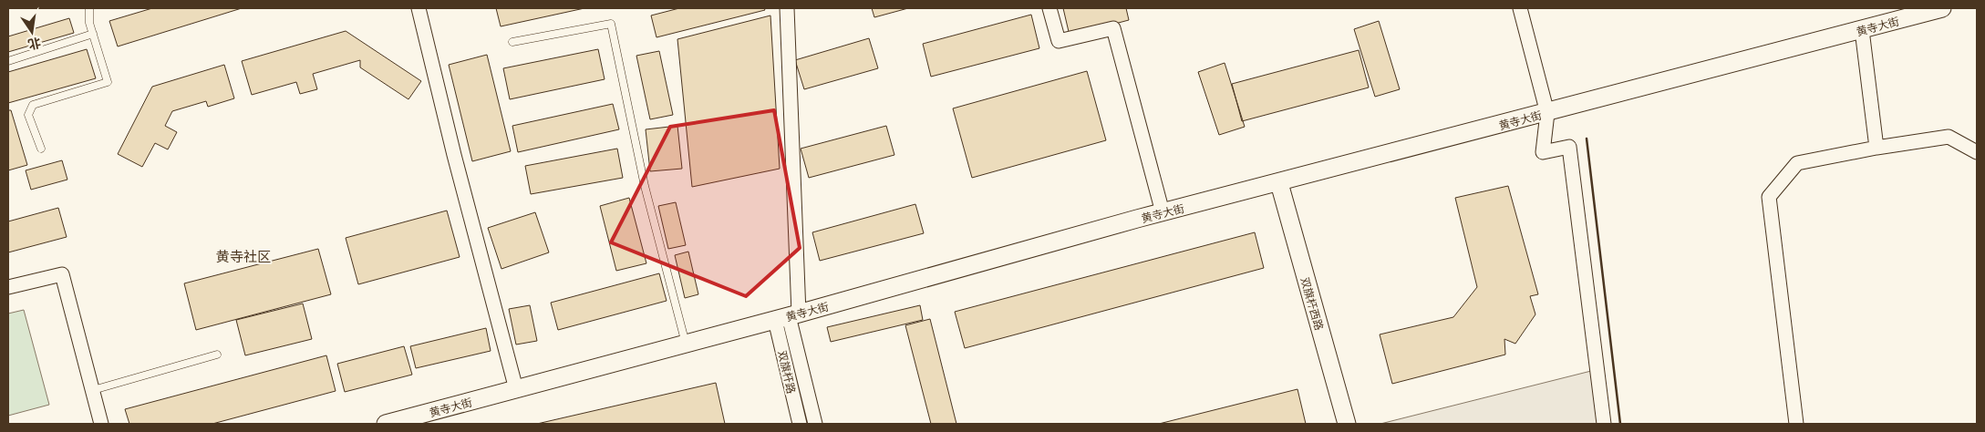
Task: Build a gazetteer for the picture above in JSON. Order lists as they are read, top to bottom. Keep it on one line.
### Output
{"streets":{"street":["黄寺大街","双旗杆西路","双旗杆路"]},"crossings":[["黄寺大街","双旗杆西路"],["黄寺大街","双旗杆路"]],"districts":["黄寺社区"],"north":"bottom"}
